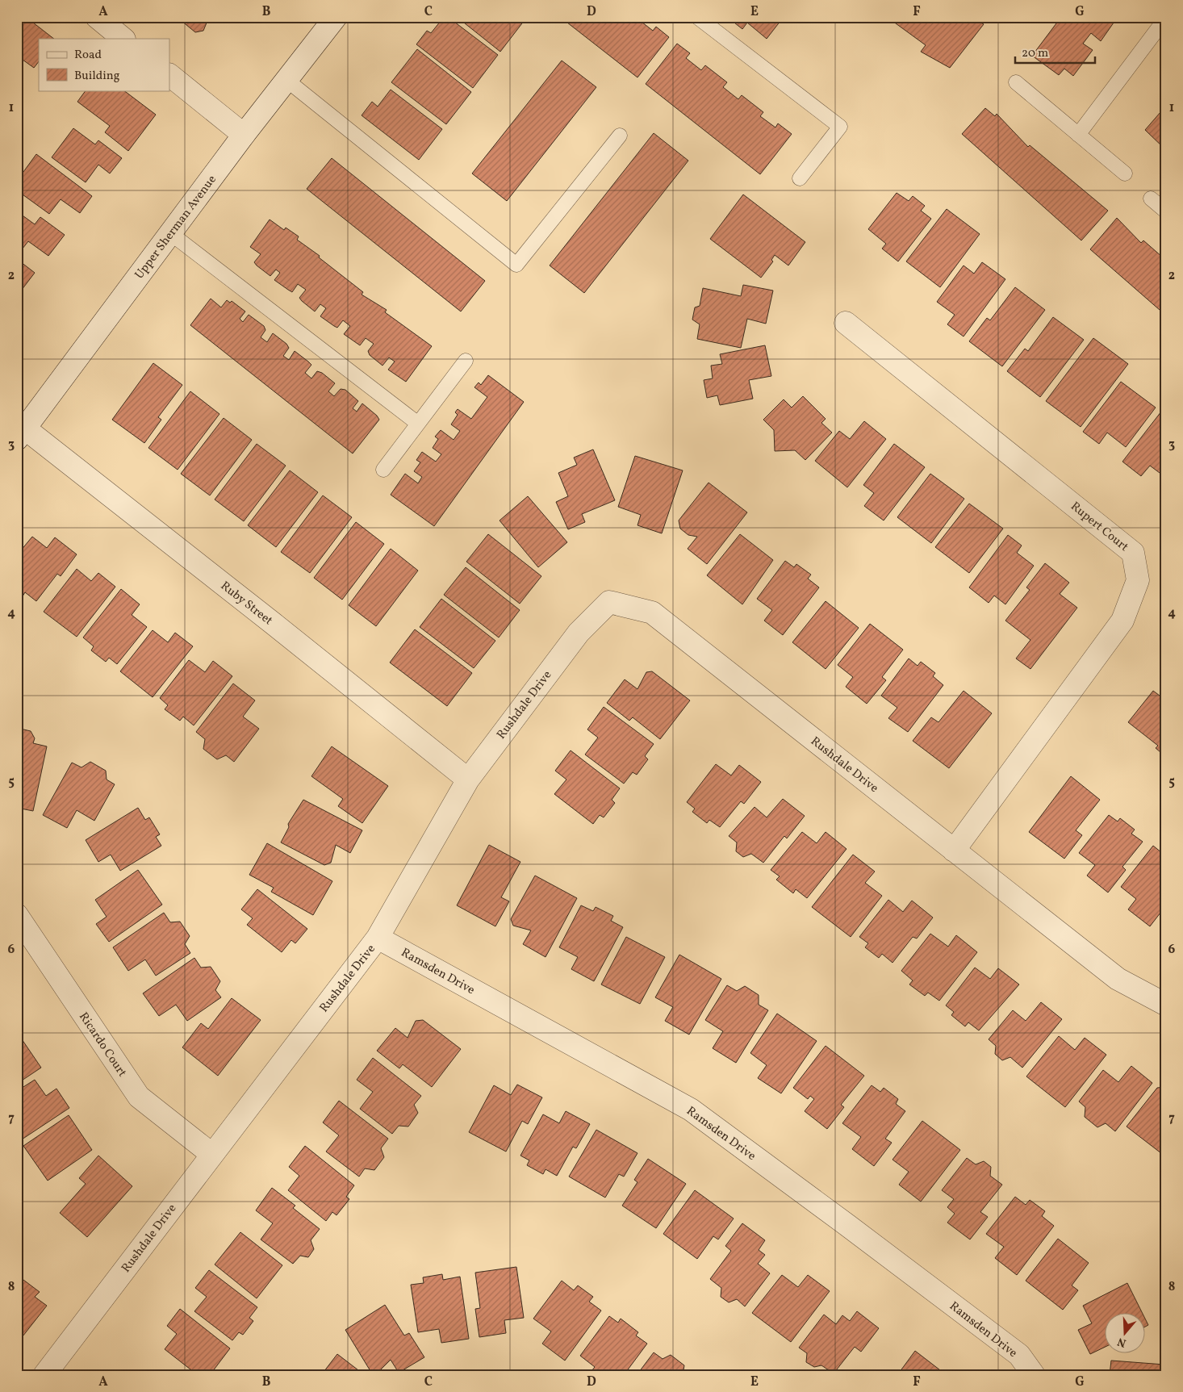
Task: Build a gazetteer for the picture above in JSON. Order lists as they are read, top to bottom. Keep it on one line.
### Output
{"streets":{"street":["Upper Sherman Avenue","Rupert Court","Ruby Street","Rushdale Drive","Ramsden Drive","Ricardo Court"]},"crossings":[["Upper Sherman Avenue","Ruby Street"],["Rupert Court","Rushdale Drive"],["Ruby Street","Rushdale Drive"],["Rushdale Drive","Ramsden Drive"],["Rushdale Drive","Ricardo Court"]],"legend":["Road","Building"],"scale_bar":"20 m","north":"bottom","grid":{"columns":["A","B","C","D","E","F","G"],"rows":["1","2","3","4","5","6","7","8"]}}
